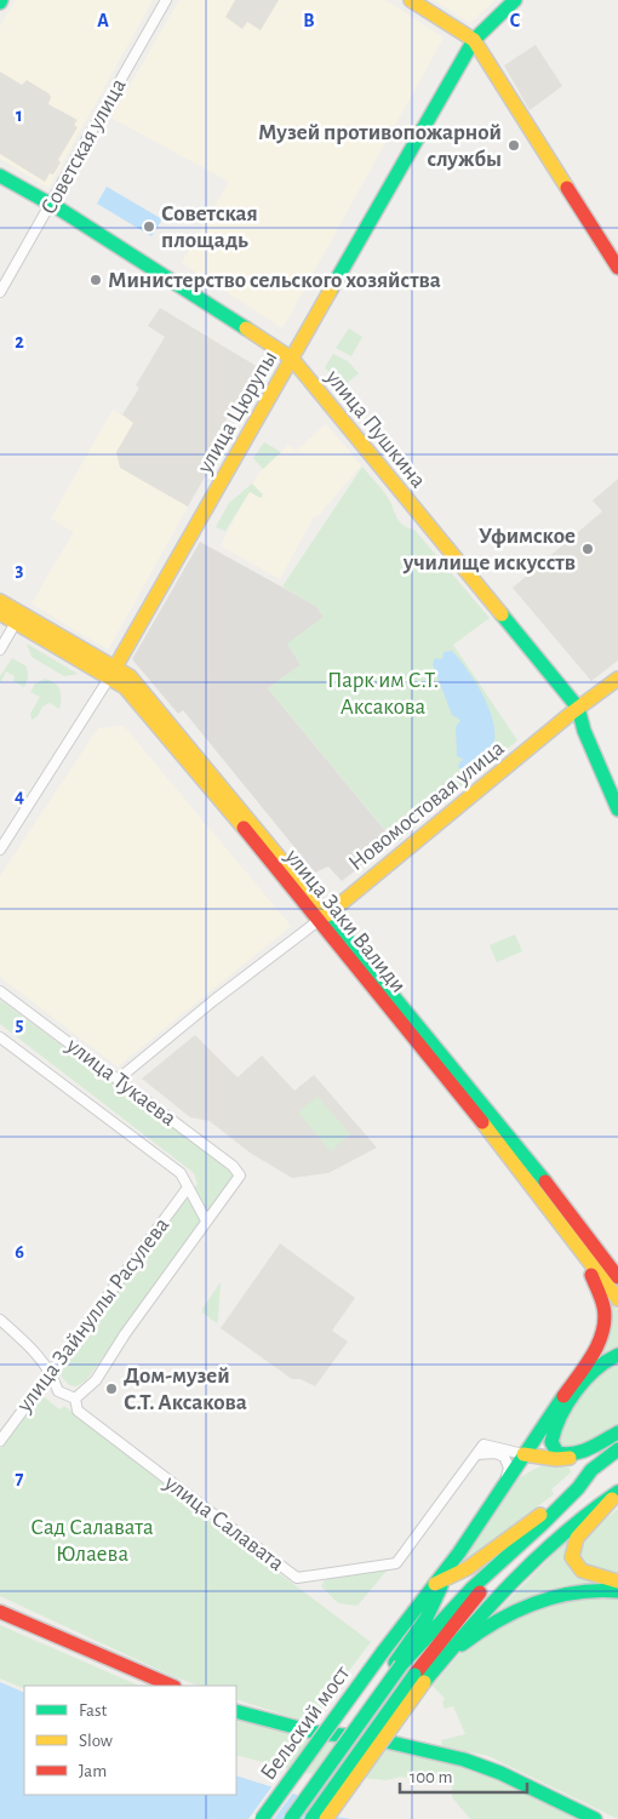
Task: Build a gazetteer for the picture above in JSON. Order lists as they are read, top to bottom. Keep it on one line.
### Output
{"streets":{"main road":["улица Цюрупы","улица Пушкина","Новомостовая улица","улица Заки Валиди","Бельский мост"],"street":["Советская улица","улица Тукаева","улица Зайнуллы Расулева","улица Салавата"]},"crossings":[["Советская улица","улица Пушкина"],["улица Цюрупы","улица Пушкина"],["улица Цюрупы","улица Заки Валиди"],["улица Пушкина","Новомостовая улица"],["Новомостовая улица","улица Заки Валиди"],["Новомостовая улица","улица Тукаева"],["улица Тукаева","улица Зайнуллы Расулева"],["улица Зайнуллы Расулева","улица Салавата"]],"parks":["Парк им С.Т. Аксакова","Сад Салавата Юлаева"],"places":["Музей противопожарной службы","Советская площадь","Министерство сельского хозяйства","Уфимское училище искусств","Дом-музей С.Т. Аксакова"],"legend":["Fast","Slow","Jam"],"scale_bar":"100 m","grid":{"columns":["A","B","C"],"rows":["1","2","3","4","5","6","7"]}}
